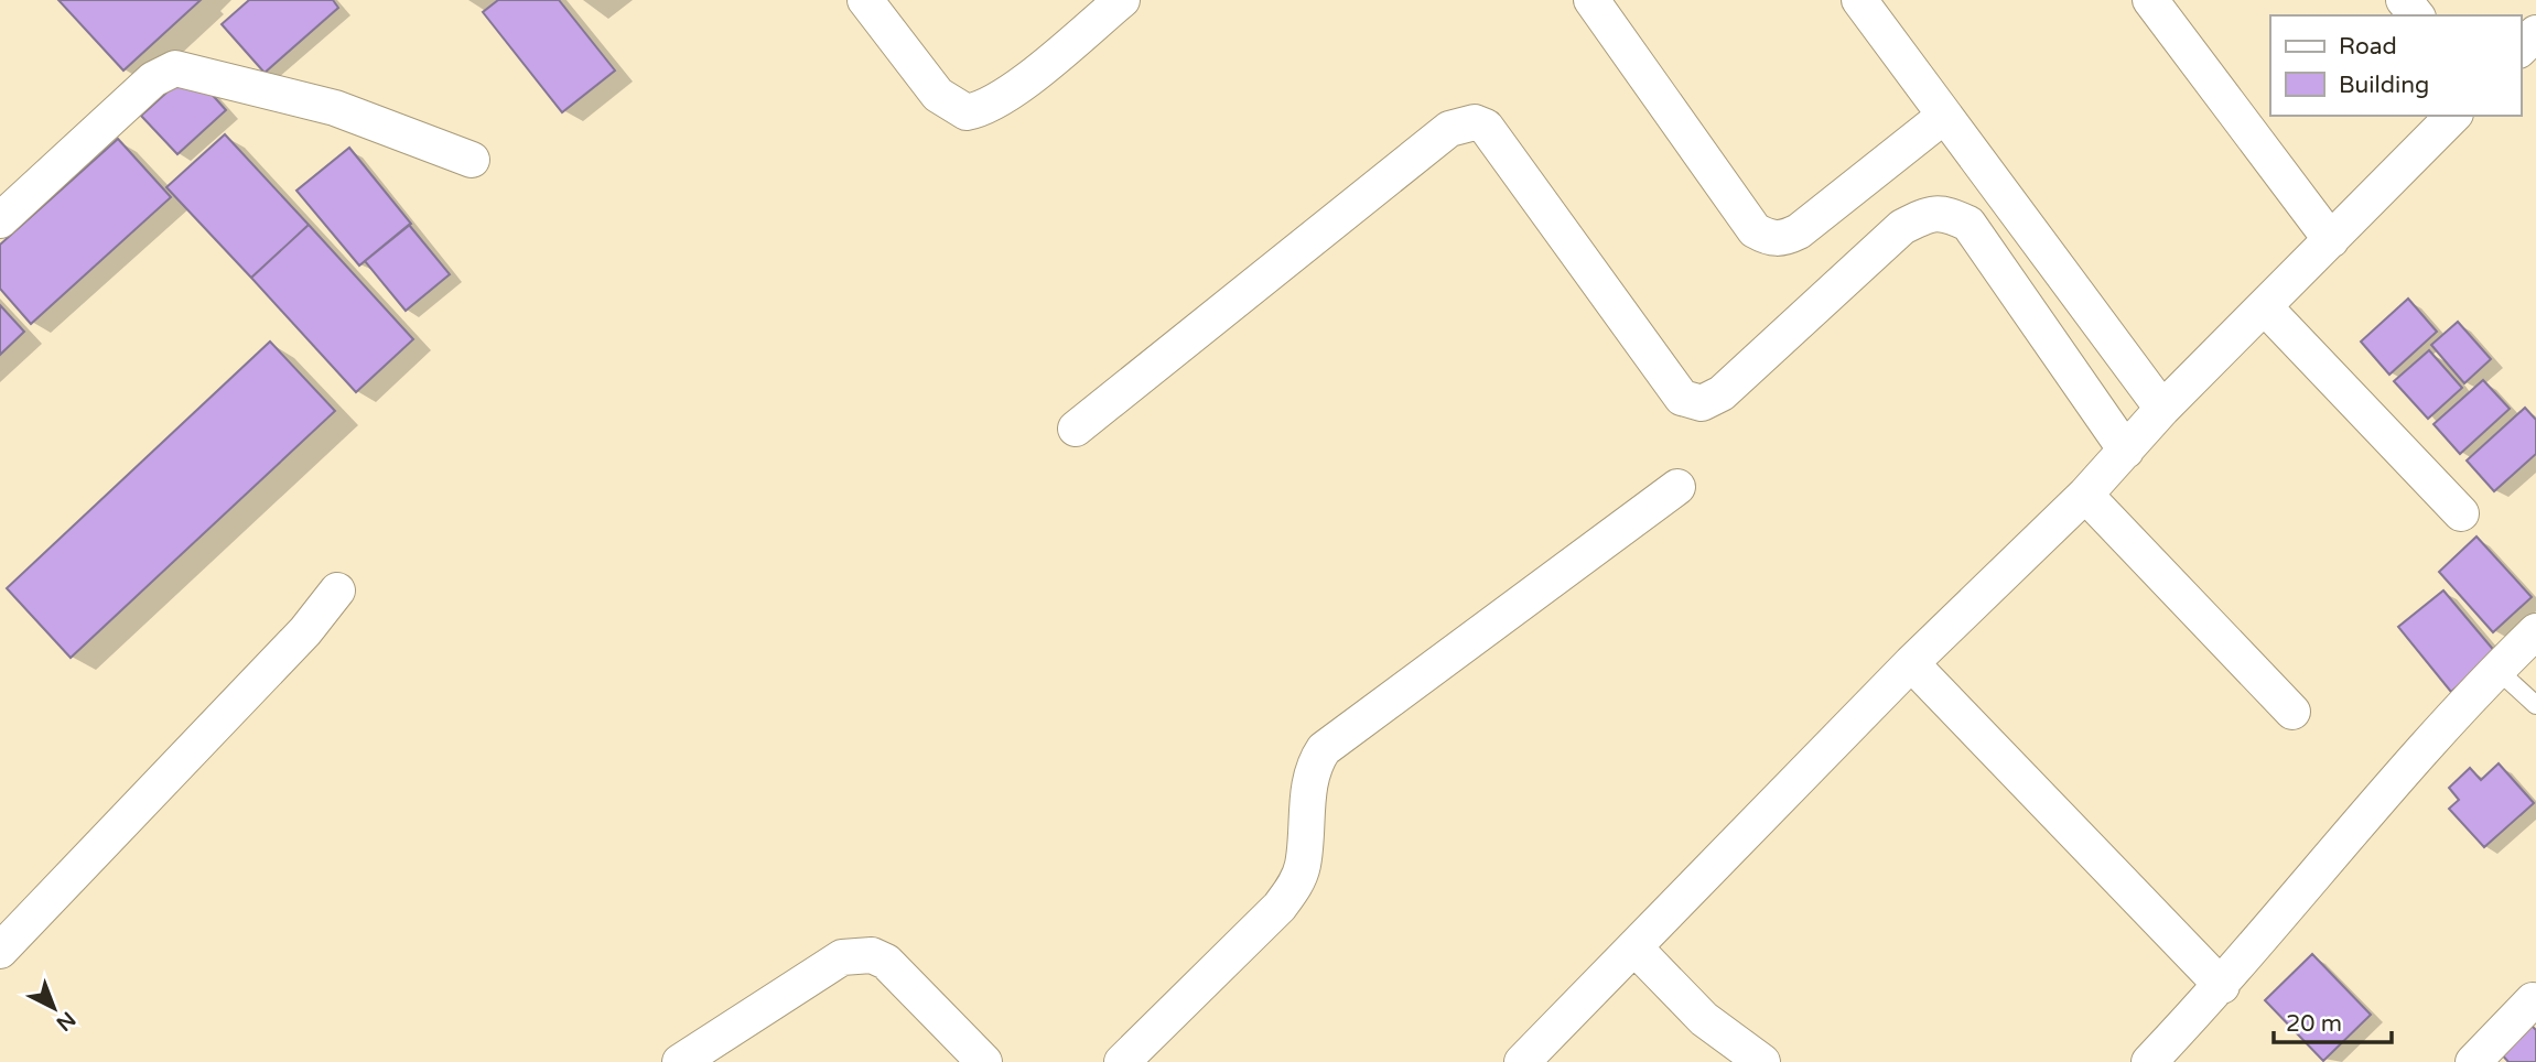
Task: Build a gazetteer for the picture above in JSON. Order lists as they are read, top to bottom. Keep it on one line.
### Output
{"legend":["Road","Building"],"scale_bar":"20 m","north":"bottom right"}
